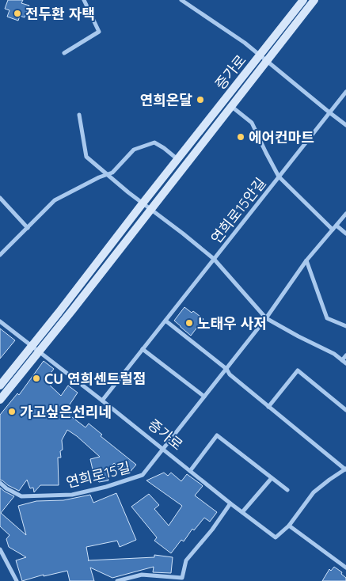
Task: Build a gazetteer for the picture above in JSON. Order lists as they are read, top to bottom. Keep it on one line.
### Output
{"streets":{"main road":["증가로"],"street":["연희로15안길","연희로15길"]},"crossings":[["증가로","연희로15안길"],["증가로","연희로15길"],["연희로15안길","연희로15길"]],"places":["전두환 자택","연희온달","에어컨마트","노태우 사저","CU 연희센트럴점","가고싶은선리네"]}
